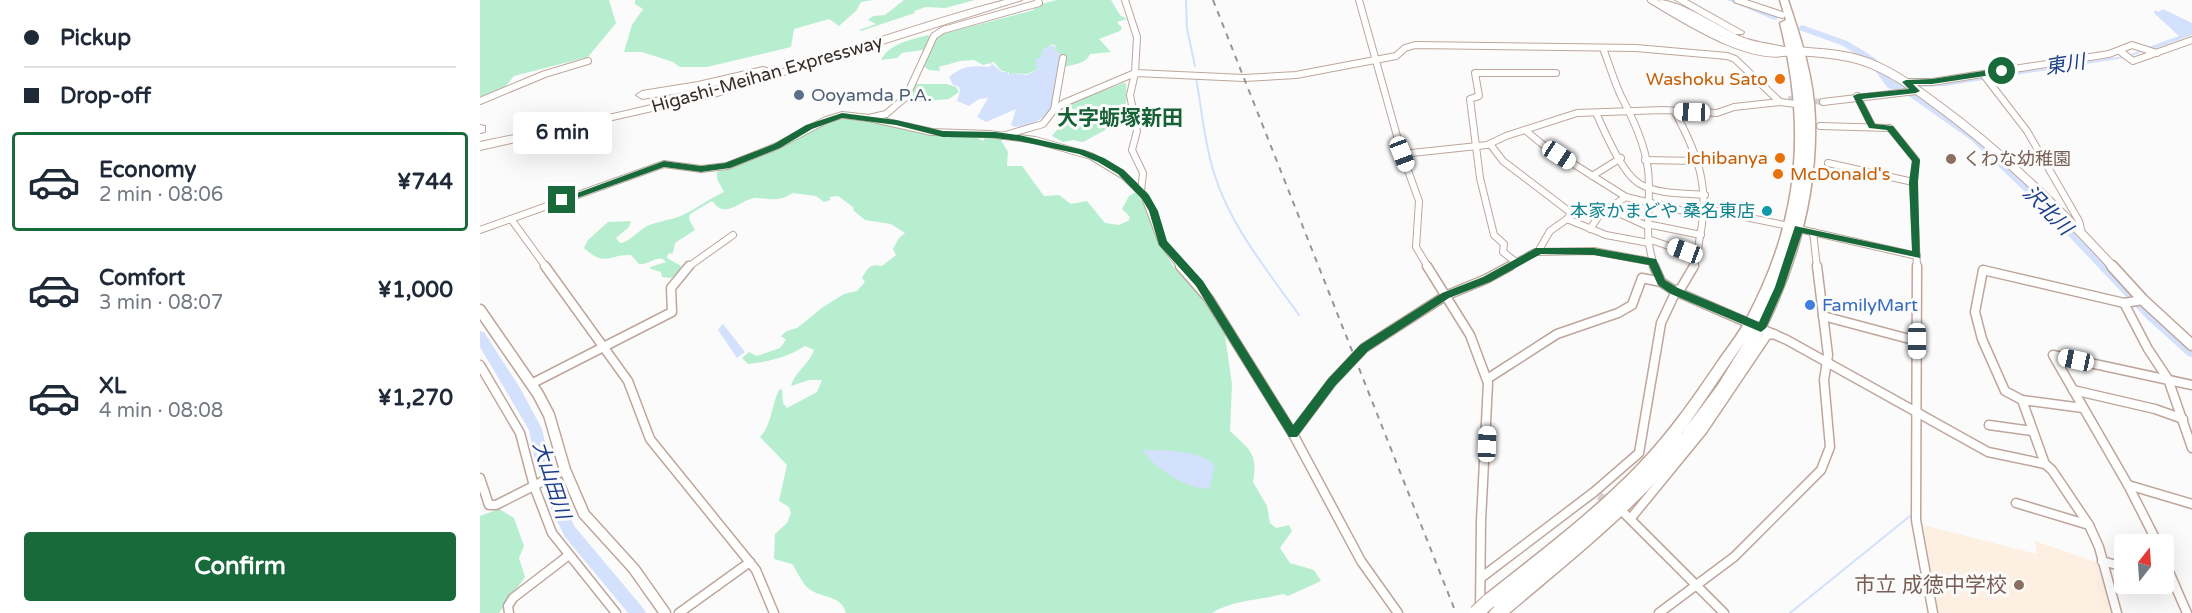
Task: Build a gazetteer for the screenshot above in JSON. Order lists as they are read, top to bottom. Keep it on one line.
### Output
{"streets":{"highway":["Higashi-Meihan Expressway"]},"districts":["大字蛎塚新田"],"water":["東川","沢北川","大山田川"],"places":["Washoku Sato","Ooyamda P.A.","Ichibanya","くわな幼稚園","McDonald's","本家かまどや 桑名東店","FamilyMart","市立 成徳中学校"],"north":"top","page":{"banner":["Pickup","Drop-off"],"bubble":"6 min","list":[{"name":"Economy","note":"2 min · 08:06","value":"¥744"},{"name":"Comfort","note":"3 min · 08:07","value":"¥1,000"},{"name":"XL","note":"4 min · 08:08","value":"¥1,270"}],"buttons":"Confirm"}}
